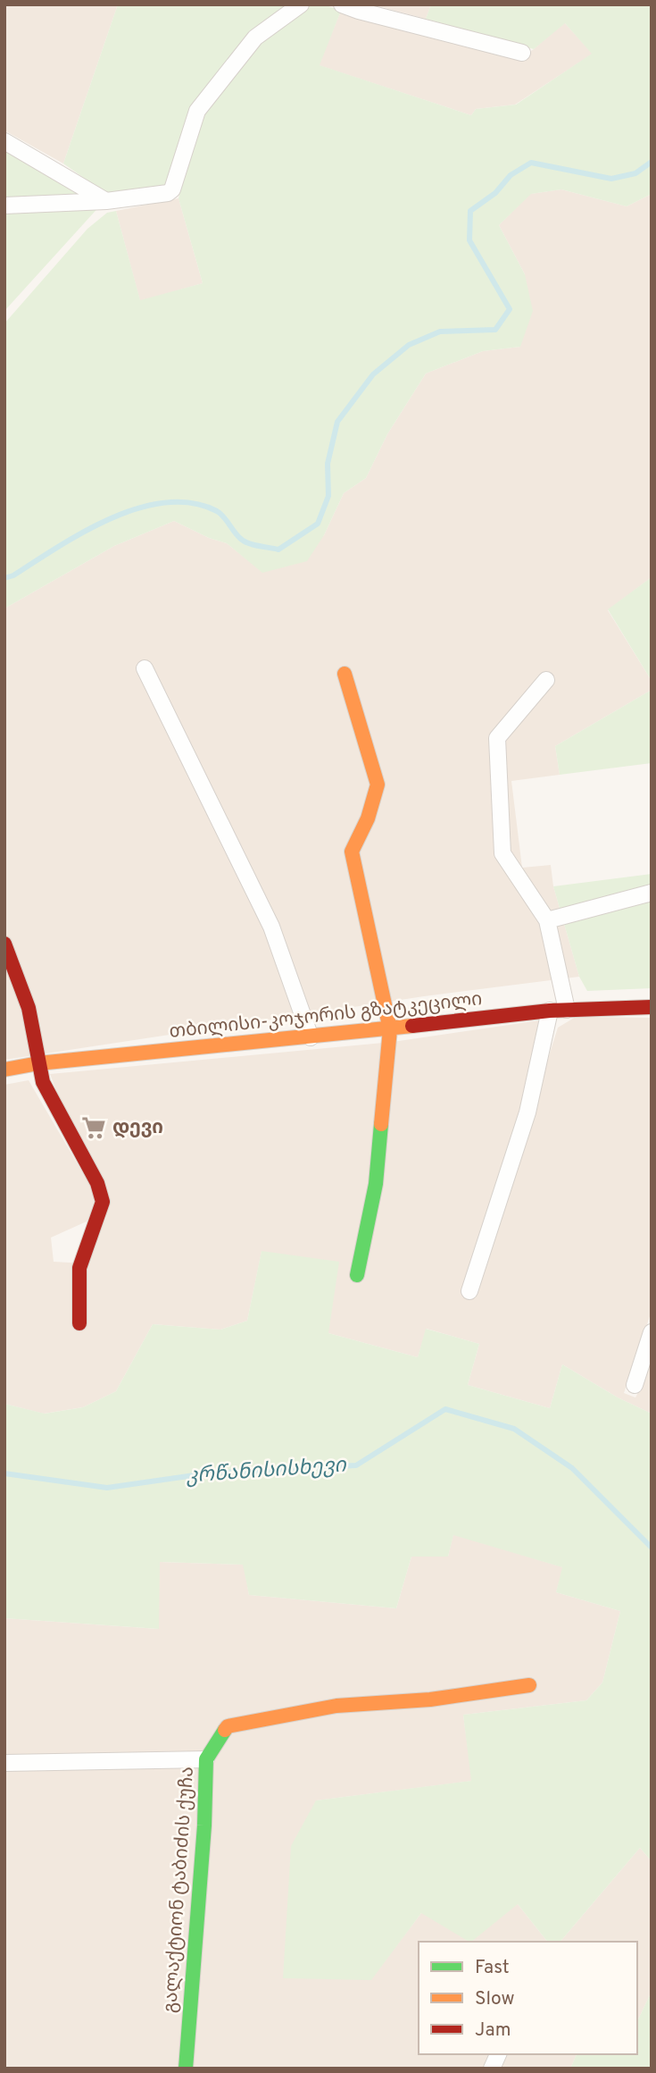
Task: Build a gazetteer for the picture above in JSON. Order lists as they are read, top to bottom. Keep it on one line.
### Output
{"streets":{"street":["თბილისი-კოჯორის გზატკეცილი","გალაქტიონ ტაბიძის ქუჩა"]},"water":["კრწანისისხევი"],"places":{"supermarket":["დევი"]},"legend":["Fast","Slow","Jam"]}
